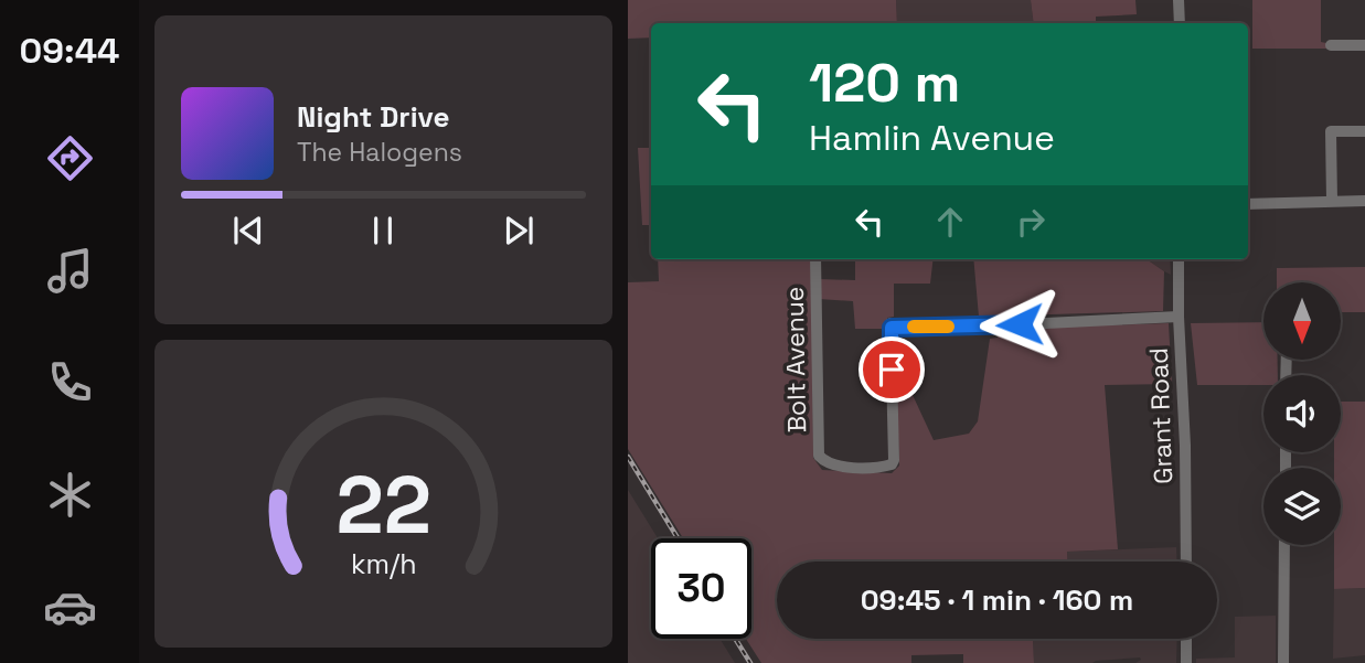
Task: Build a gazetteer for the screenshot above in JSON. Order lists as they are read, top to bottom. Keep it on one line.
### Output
{"streets":{"street":["Bolt Avenue","Grant Road"]},"crossings":[["Bolt Avenue","Grant Road"]],"north":"bottom","page":{"tabs":"09:44","turn":["120 m","Hamlin Avenue"],"song":["Night Drive","The Halogens"],"limit":"30","trip":"09:45 · 1 min · 160 m","gauge":["22","km/h"]}}
